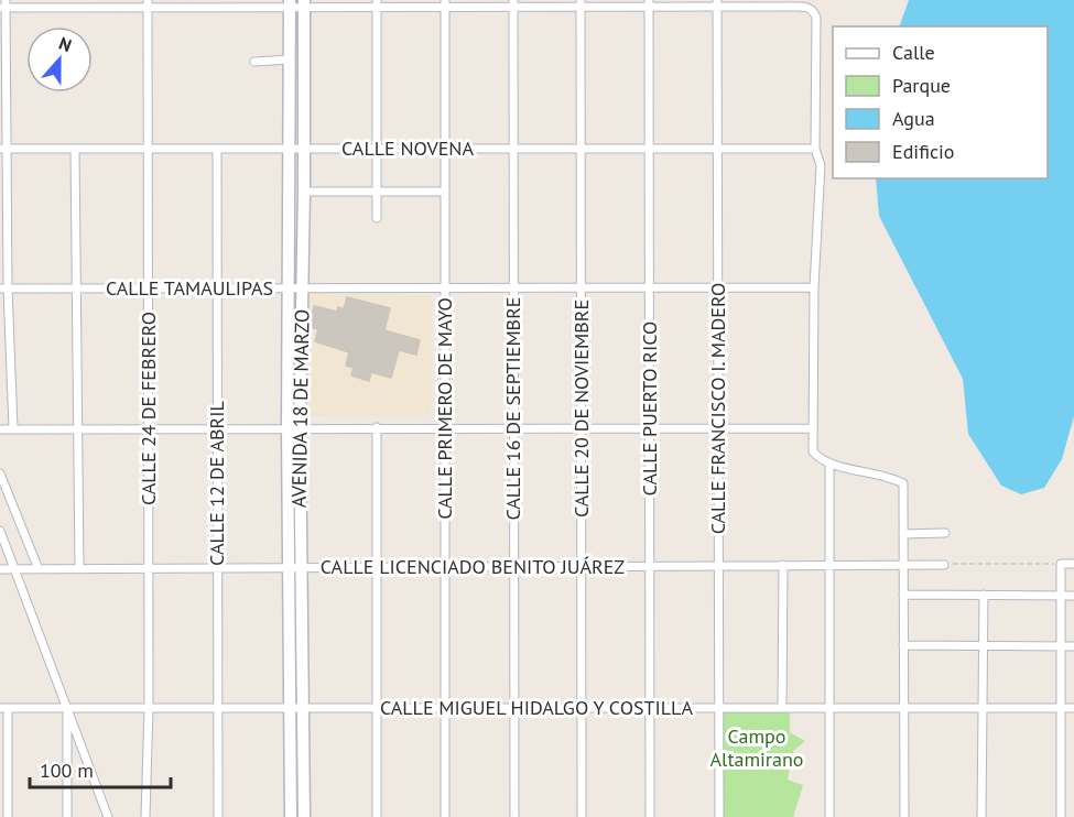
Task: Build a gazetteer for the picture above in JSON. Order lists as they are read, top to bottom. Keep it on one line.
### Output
{"streets":{"street":["CALLE NOVENA","CALLE TAMAULIPAS","CALLE 24 DE FEBRERO","AVENIDA 18 DE MARZO","CALLE PRIMERO DE MAYO","CALLE 16 DE SEPTIEMBRE","CALLE 20 DE NOVIEMBRE","CALLE PUERTO RICO","CALLE FRANCISCO I. MADERO","CALLE 12 DE ABRIL","CALLE LICENCIADO BENITO JUÁREZ","CALLE MIGUEL HIDALGO Y COSTILLA"]},"crossings":[["CALLE NOVENA","CALLE 24 DE FEBRERO"],["CALLE NOVENA","AVENIDA 18 DE MARZO"],["CALLE NOVENA","CALLE PRIMERO DE MAYO"],["CALLE NOVENA","CALLE 16 DE SEPTIEMBRE"],["CALLE NOVENA","CALLE 20 DE NOVIEMBRE"],["CALLE NOVENA","CALLE PUERTO RICO"],["CALLE NOVENA","CALLE FRANCISCO I. MADERO"],["CALLE NOVENA","CALLE 12 DE ABRIL"],["CALLE TAMAULIPAS","CALLE 24 DE FEBRERO"],["CALLE TAMAULIPAS","AVENIDA 18 DE MARZO"],["CALLE TAMAULIPAS","CALLE PRIMERO DE MAYO"],["CALLE TAMAULIPAS","CALLE 16 DE SEPTIEMBRE"],["CALLE TAMAULIPAS","CALLE 20 DE NOVIEMBRE"],["CALLE TAMAULIPAS","CALLE PUERTO RICO"],["CALLE TAMAULIPAS","CALLE FRANCISCO I. MADERO"],["CALLE TAMAULIPAS","CALLE 12 DE ABRIL"],["CALLE 24 DE FEBRERO","CALLE LICENCIADO BENITO JUÁREZ"],["CALLE 24 DE FEBRERO","CALLE MIGUEL HIDALGO Y COSTILLA"],["AVENIDA 18 DE MARZO","CALLE LICENCIADO BENITO JUÁREZ"],["AVENIDA 18 DE MARZO","CALLE MIGUEL HIDALGO Y COSTILLA"],["CALLE PRIMERO DE MAYO","CALLE LICENCIADO BENITO JUÁREZ"],["CALLE PRIMERO DE MAYO","CALLE MIGUEL HIDALGO Y COSTILLA"],["CALLE 16 DE SEPTIEMBRE","CALLE LICENCIADO BENITO JUÁREZ"],["CALLE 16 DE SEPTIEMBRE","CALLE MIGUEL HIDALGO Y COSTILLA"],["CALLE 20 DE NOVIEMBRE","CALLE LICENCIADO BENITO JUÁREZ"],["CALLE 20 DE NOVIEMBRE","CALLE MIGUEL HIDALGO Y COSTILLA"],["CALLE PUERTO RICO","CALLE LICENCIADO BENITO JUÁREZ"],["CALLE PUERTO RICO","CALLE MIGUEL HIDALGO Y COSTILLA"],["CALLE FRANCISCO I. MADERO","CALLE LICENCIADO BENITO JUÁREZ"],["CALLE FRANCISCO I. MADERO","CALLE MIGUEL HIDALGO Y COSTILLA"],["CALLE 12 DE ABRIL","CALLE LICENCIADO BENITO JUÁREZ"],["CALLE 12 DE ABRIL","CALLE MIGUEL HIDALGO Y COSTILLA"]],"parks":["Campo Altamirano"],"legend":["Calle","Parque","Agua","Edificio"],"scale_bar":"100 m","north":"top"}
